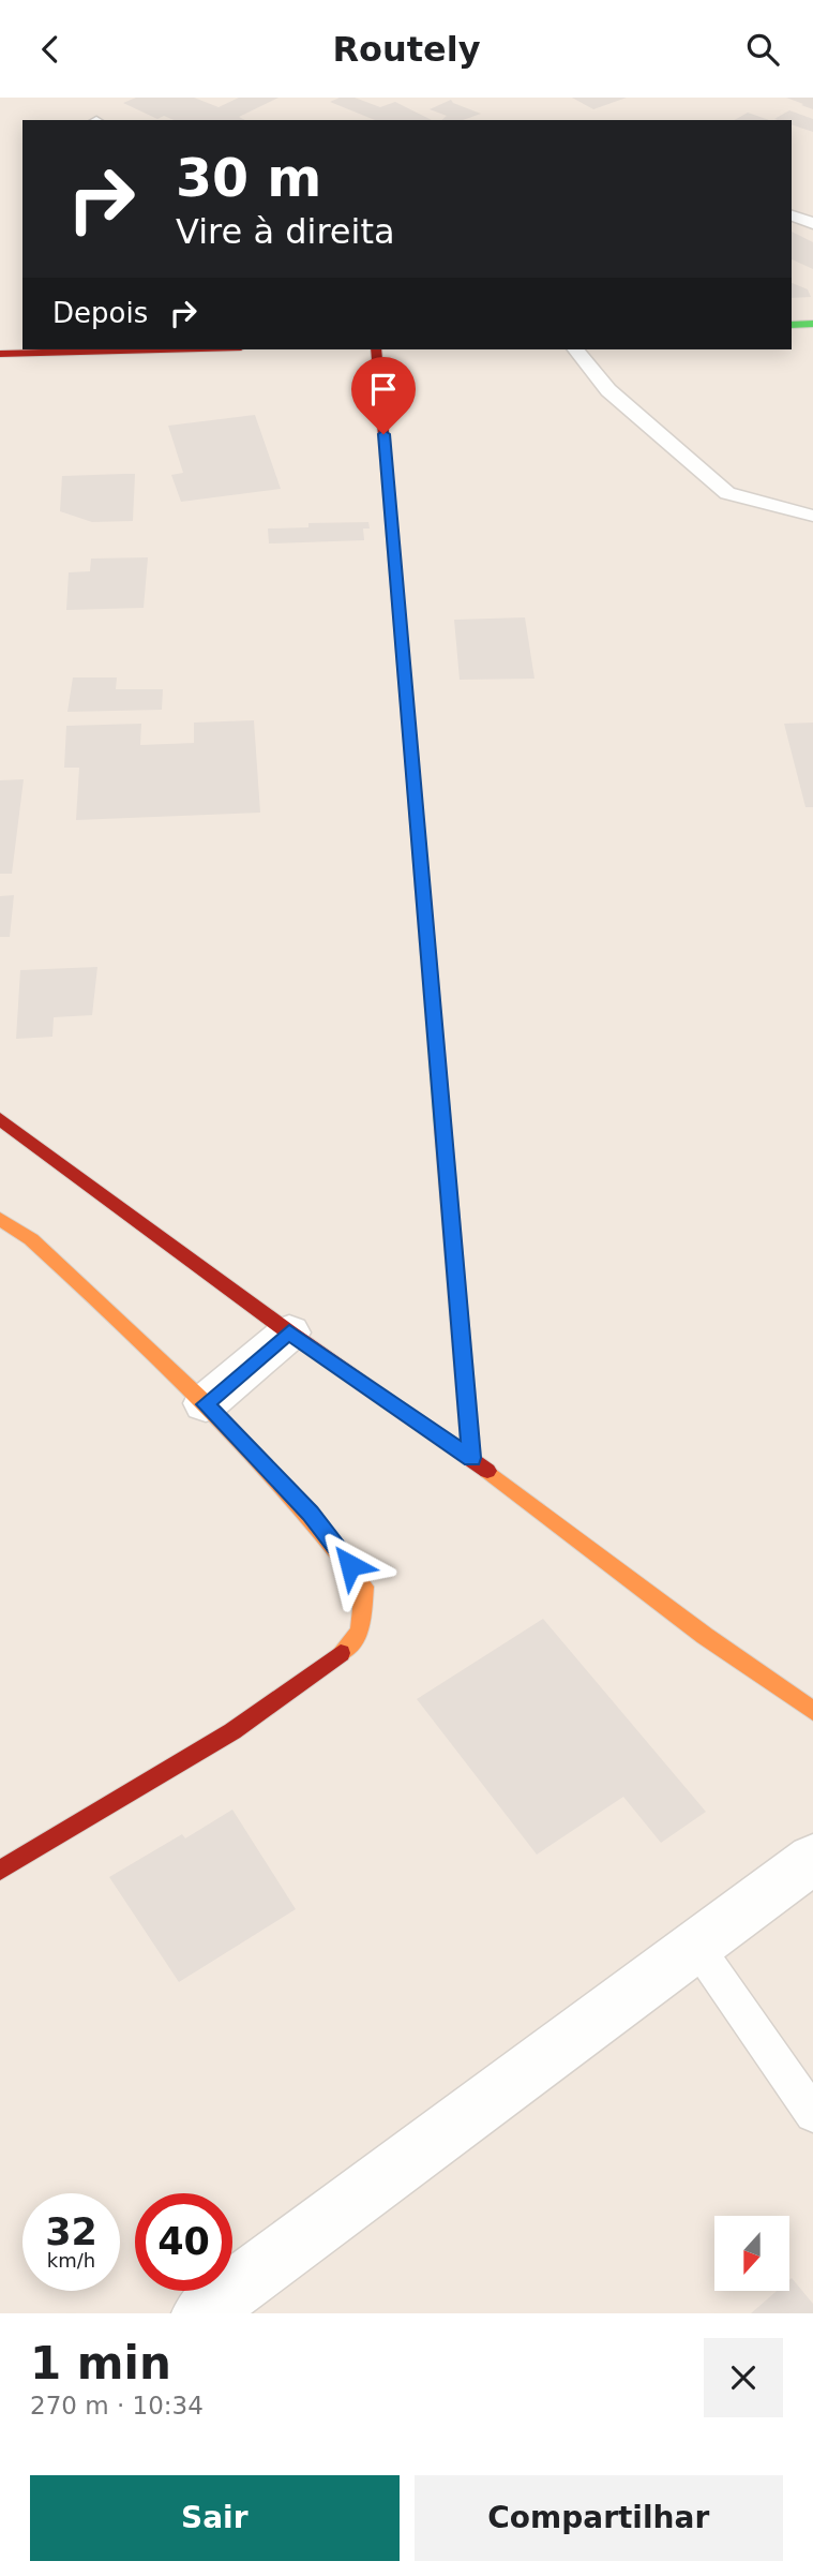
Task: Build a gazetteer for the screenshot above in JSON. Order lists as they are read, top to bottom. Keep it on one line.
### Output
{"north":"bottom","page":{"header":"Routely","turn":["30 m","Vire à direita"],"then":"Depois","speed":"32 km/h","limit":"40","heading":["1 min","270 m · 10:34"],"buttons":["Sair","Compartilhar"]}}
